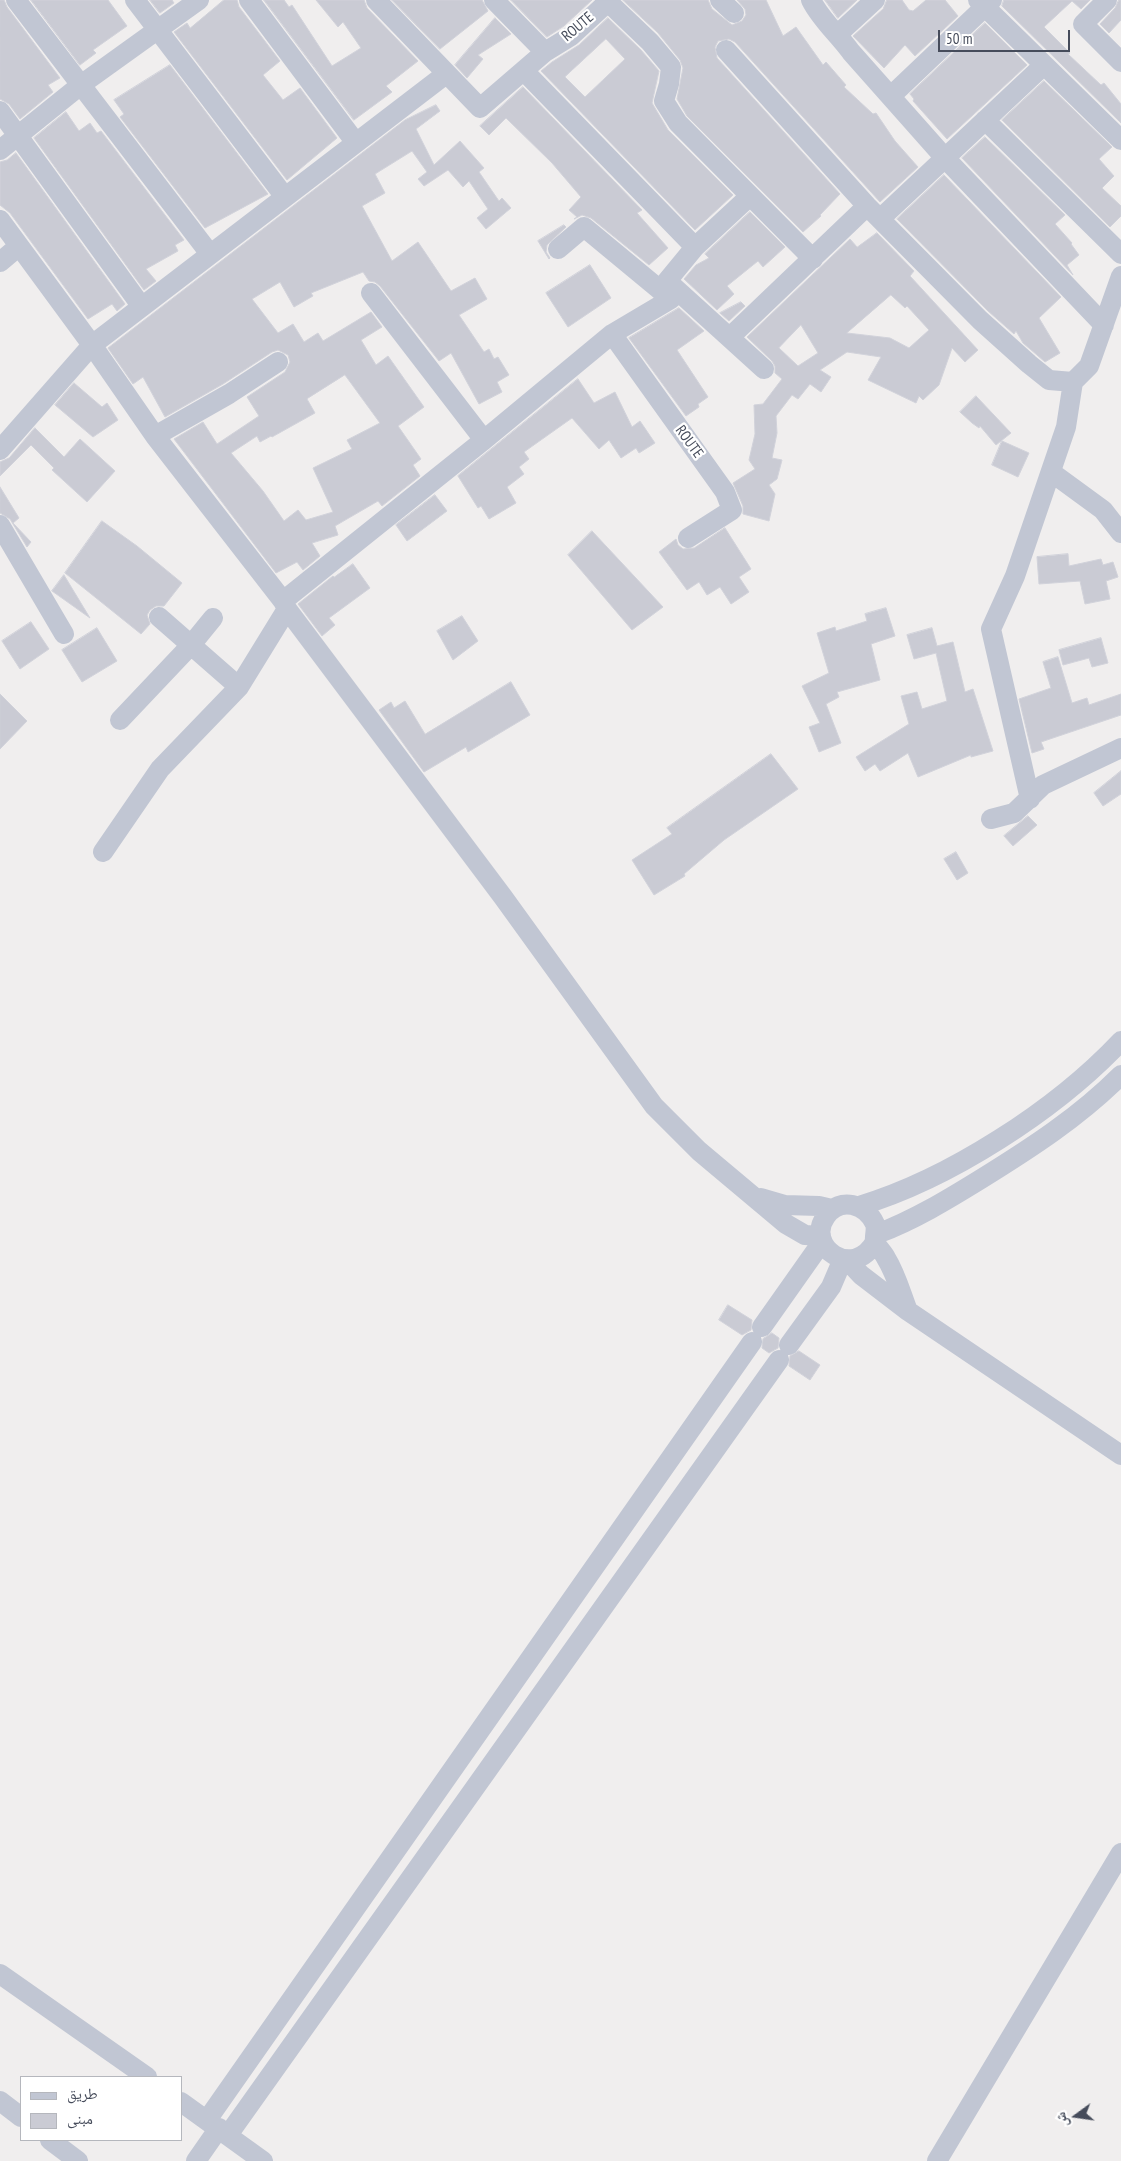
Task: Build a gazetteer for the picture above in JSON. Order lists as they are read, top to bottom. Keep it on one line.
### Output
{"streets":{"street":["ROUTE"]},"legend":["طريق","مبنى"],"scale_bar":"50 m","north":"left"}
